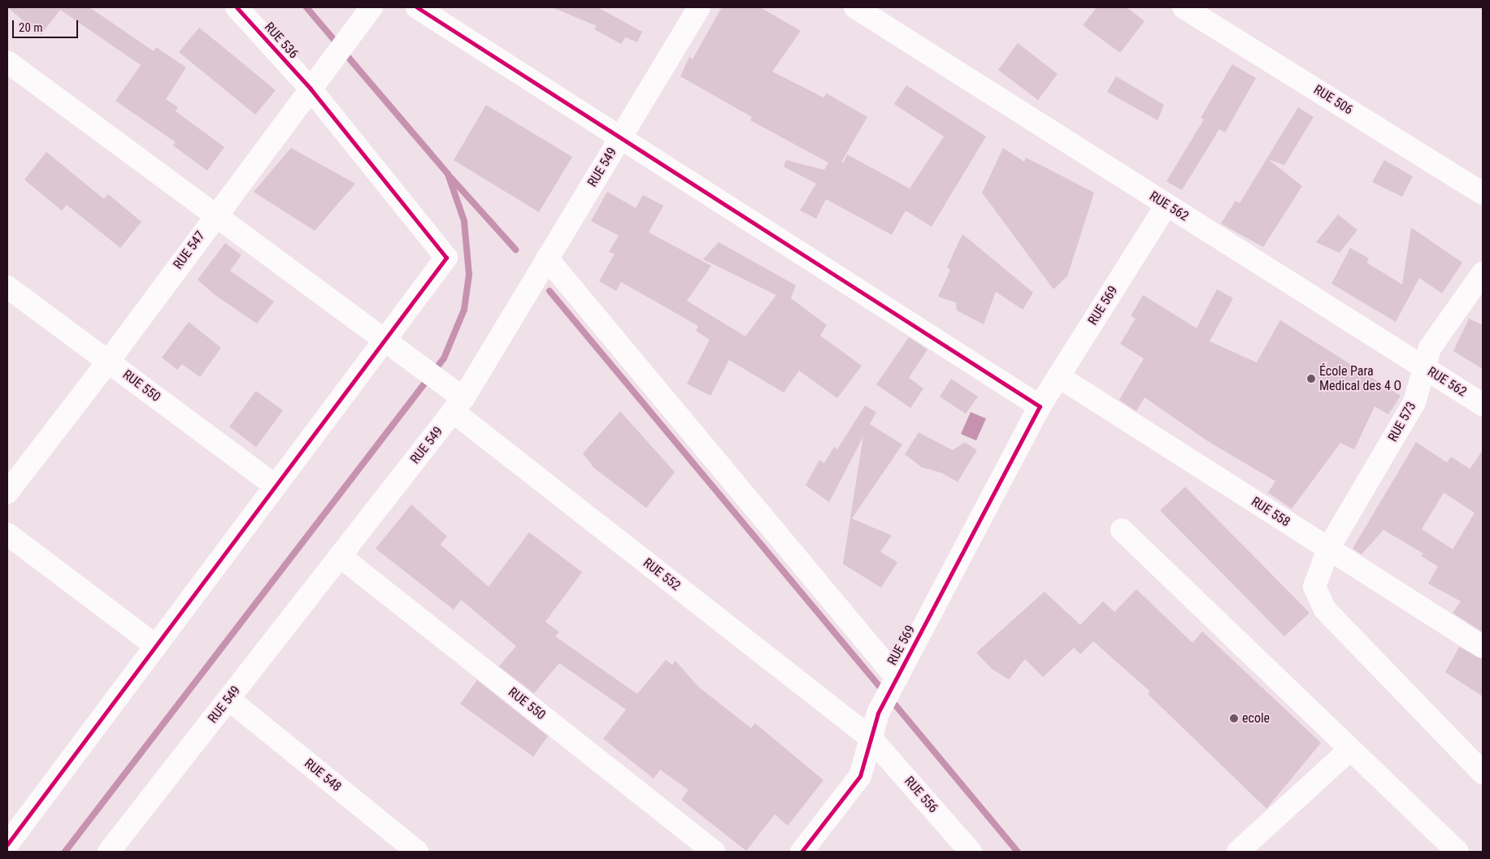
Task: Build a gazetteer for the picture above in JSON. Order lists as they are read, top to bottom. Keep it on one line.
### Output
{"streets":{"street":["RUE 536","RUE 506","RUE 549","RUE 562","RUE 547","RUE 569","RUE 550","RUE 573","RUE 558","RUE 552","RUE 548","RUE 556"]},"crossings":[["RUE 536","RUE 547"],["RUE 536","RUE 552"],["RUE 549","RUE 550"],["RUE 549","RUE 552"],["RUE 549","RUE 548"],["RUE 562","RUE 569"],["RUE 562","RUE 573"],["RUE 547","RUE 550"],["RUE 547","RUE 552"],["RUE 569","RUE 558"],["RUE 569","RUE 552"],["RUE 569","RUE 556"],["RUE 573","RUE 558"],["RUE 552","RUE 556"]],"places":["École Para Medical des 4 O","ecole"],"scale_bar":"20 m"}
